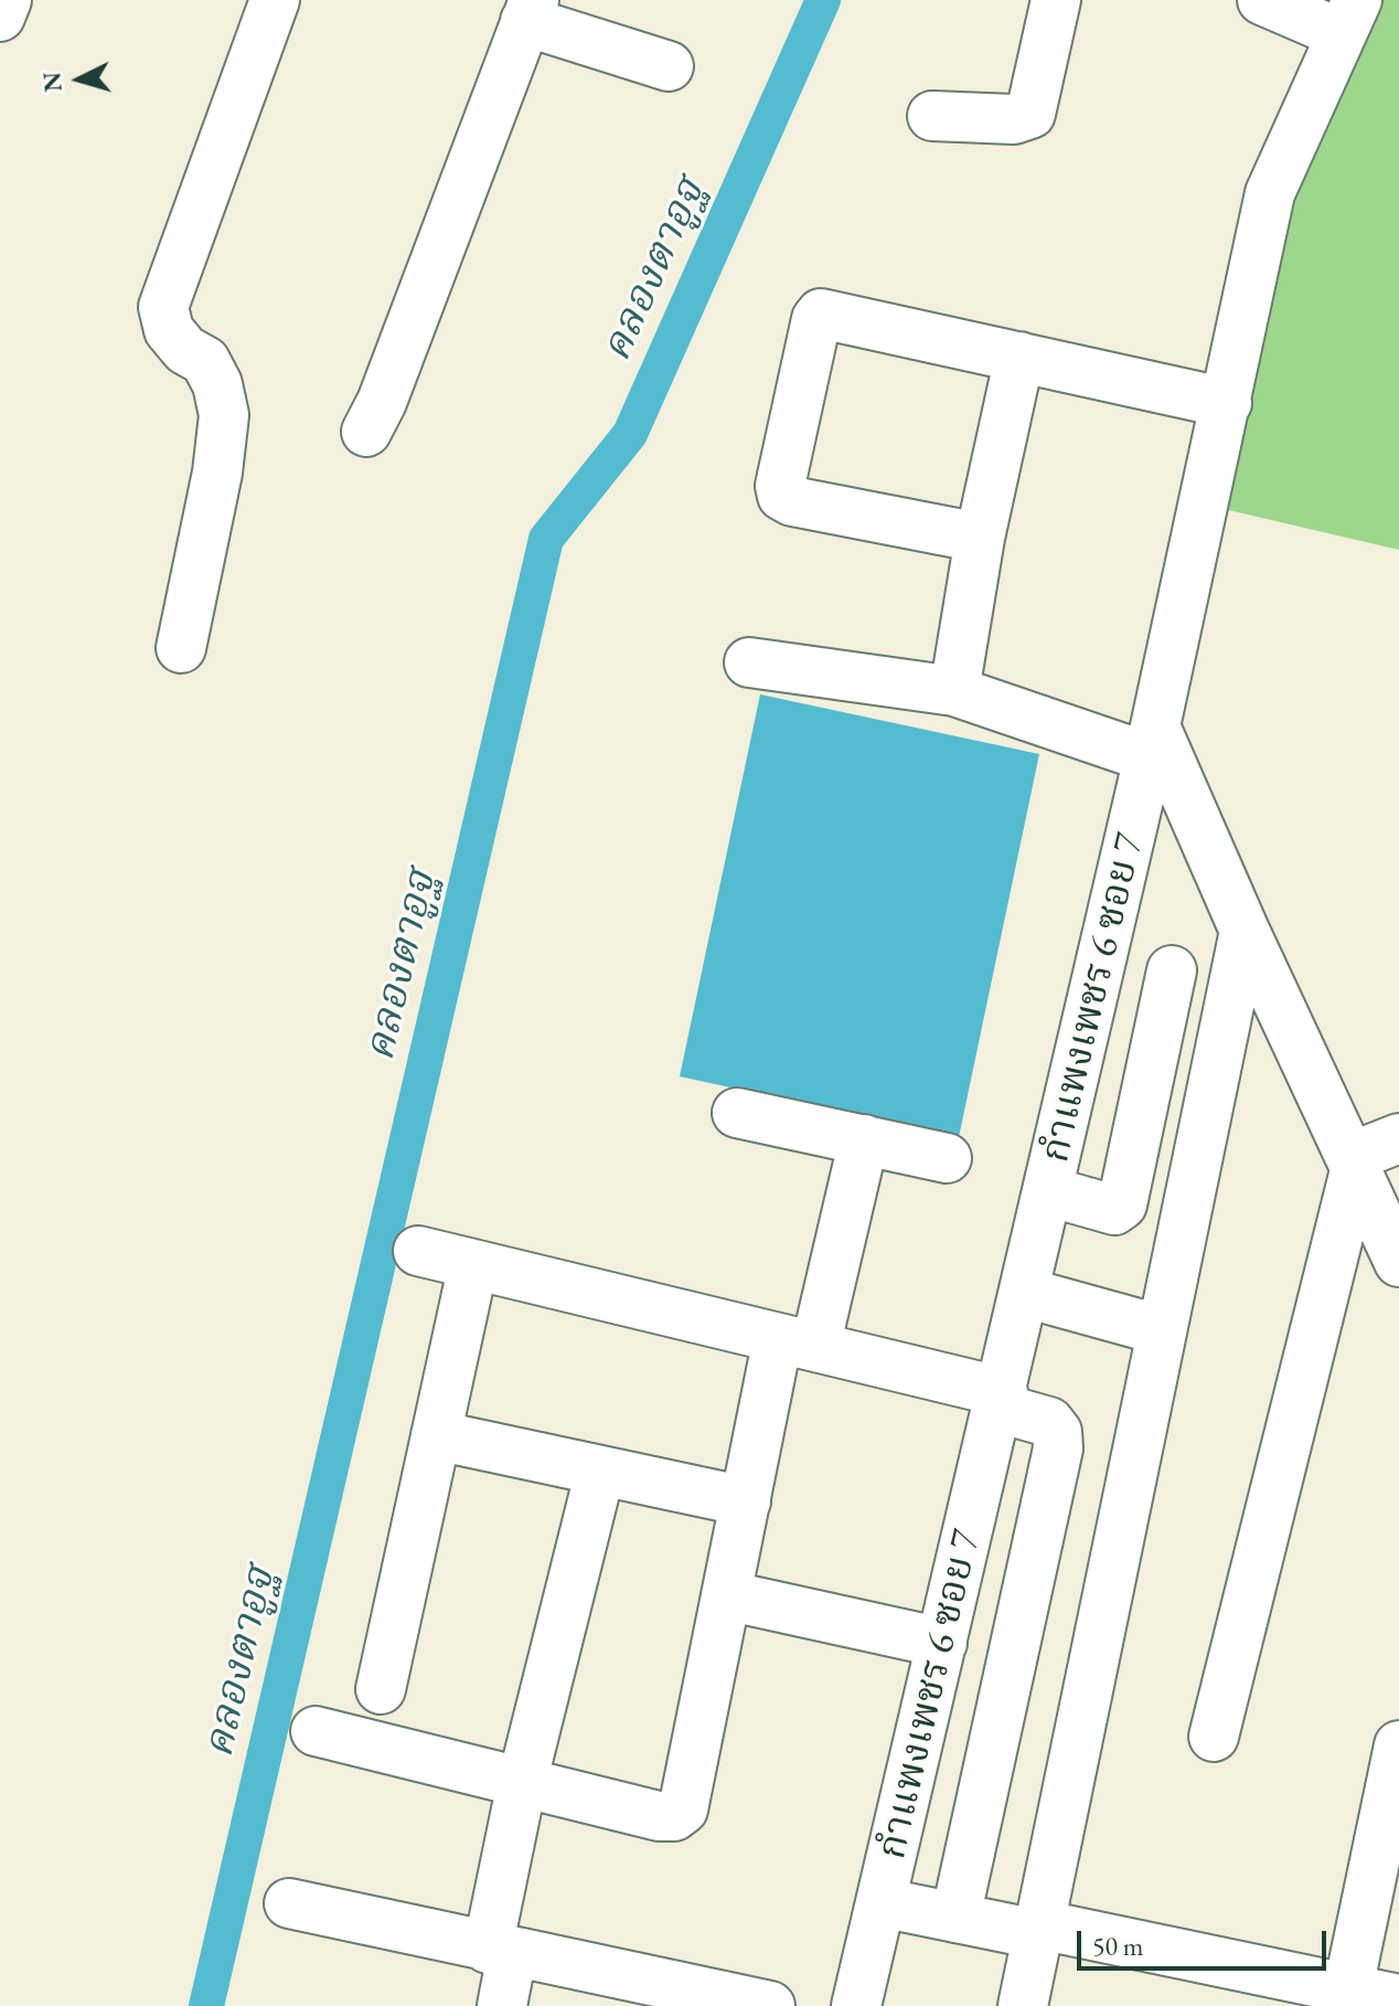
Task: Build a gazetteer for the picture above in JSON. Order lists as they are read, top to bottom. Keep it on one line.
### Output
{"streets":{"street":["กำแพงเพชร 6 ซอย 7"]},"water":["คลองตาอูฐ"],"scale_bar":"50 m","north":"left"}
